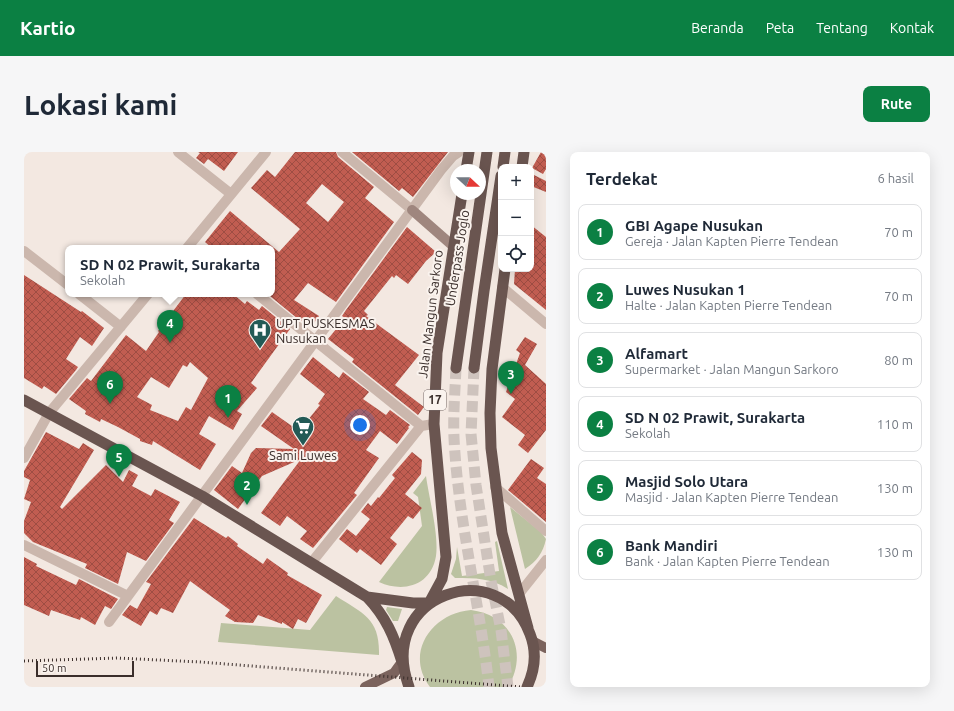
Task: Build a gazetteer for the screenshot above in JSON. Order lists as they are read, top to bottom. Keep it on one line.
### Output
{"streets":{"highway":["Underpass Joglo","Jalan Mangun Sarkoro","17"]},"crossings":[["Jalan Mangun Sarkoro","17"]],"places":{"hospital":["UPT PUSKESMAS Nusukan"],"supermarket":["Sami Luwes"]},"scale_bar":"50 m","north":"right","page":{"header":"Kartio","nav":["Beranda","Peta","Tentang","Kontak"],"buttons":"Rute","title":"Lokasi kami","heading":["Terdekat","6 hasil"],"map_buttons":["+","−"],"list":[{"mark":"1","name":"GBI Agape Nusukan","note":"Gereja · Jalan Kapten Pierre Tendean","value":"70 m"},{"mark":"2","name":"Luwes Nusukan 1","note":"Halte · Jalan Kapten Pierre Tendean","value":"70 m"},{"mark":"3","name":"Alfamart","note":"Supermarket · Jalan Mangun Sarkoro","value":"80 m"},{"mark":"4","name":"SD N 02 Prawit, Surakarta","note":"Sekolah","value":"110 m"},{"mark":"5","name":"Masjid Solo Utara","note":"Masjid · Jalan Kapten Pierre Tendean","value":"130 m"},{"mark":"6","name":"Bank Mandiri","note":"Bank · Jalan Kapten Pierre Tendean","value":"130 m"}],"popup":["SD N 02 Prawit, Surakarta","Sekolah"],"pins":["4","3","6","1","5","2"],"scale":"50 m"}}
